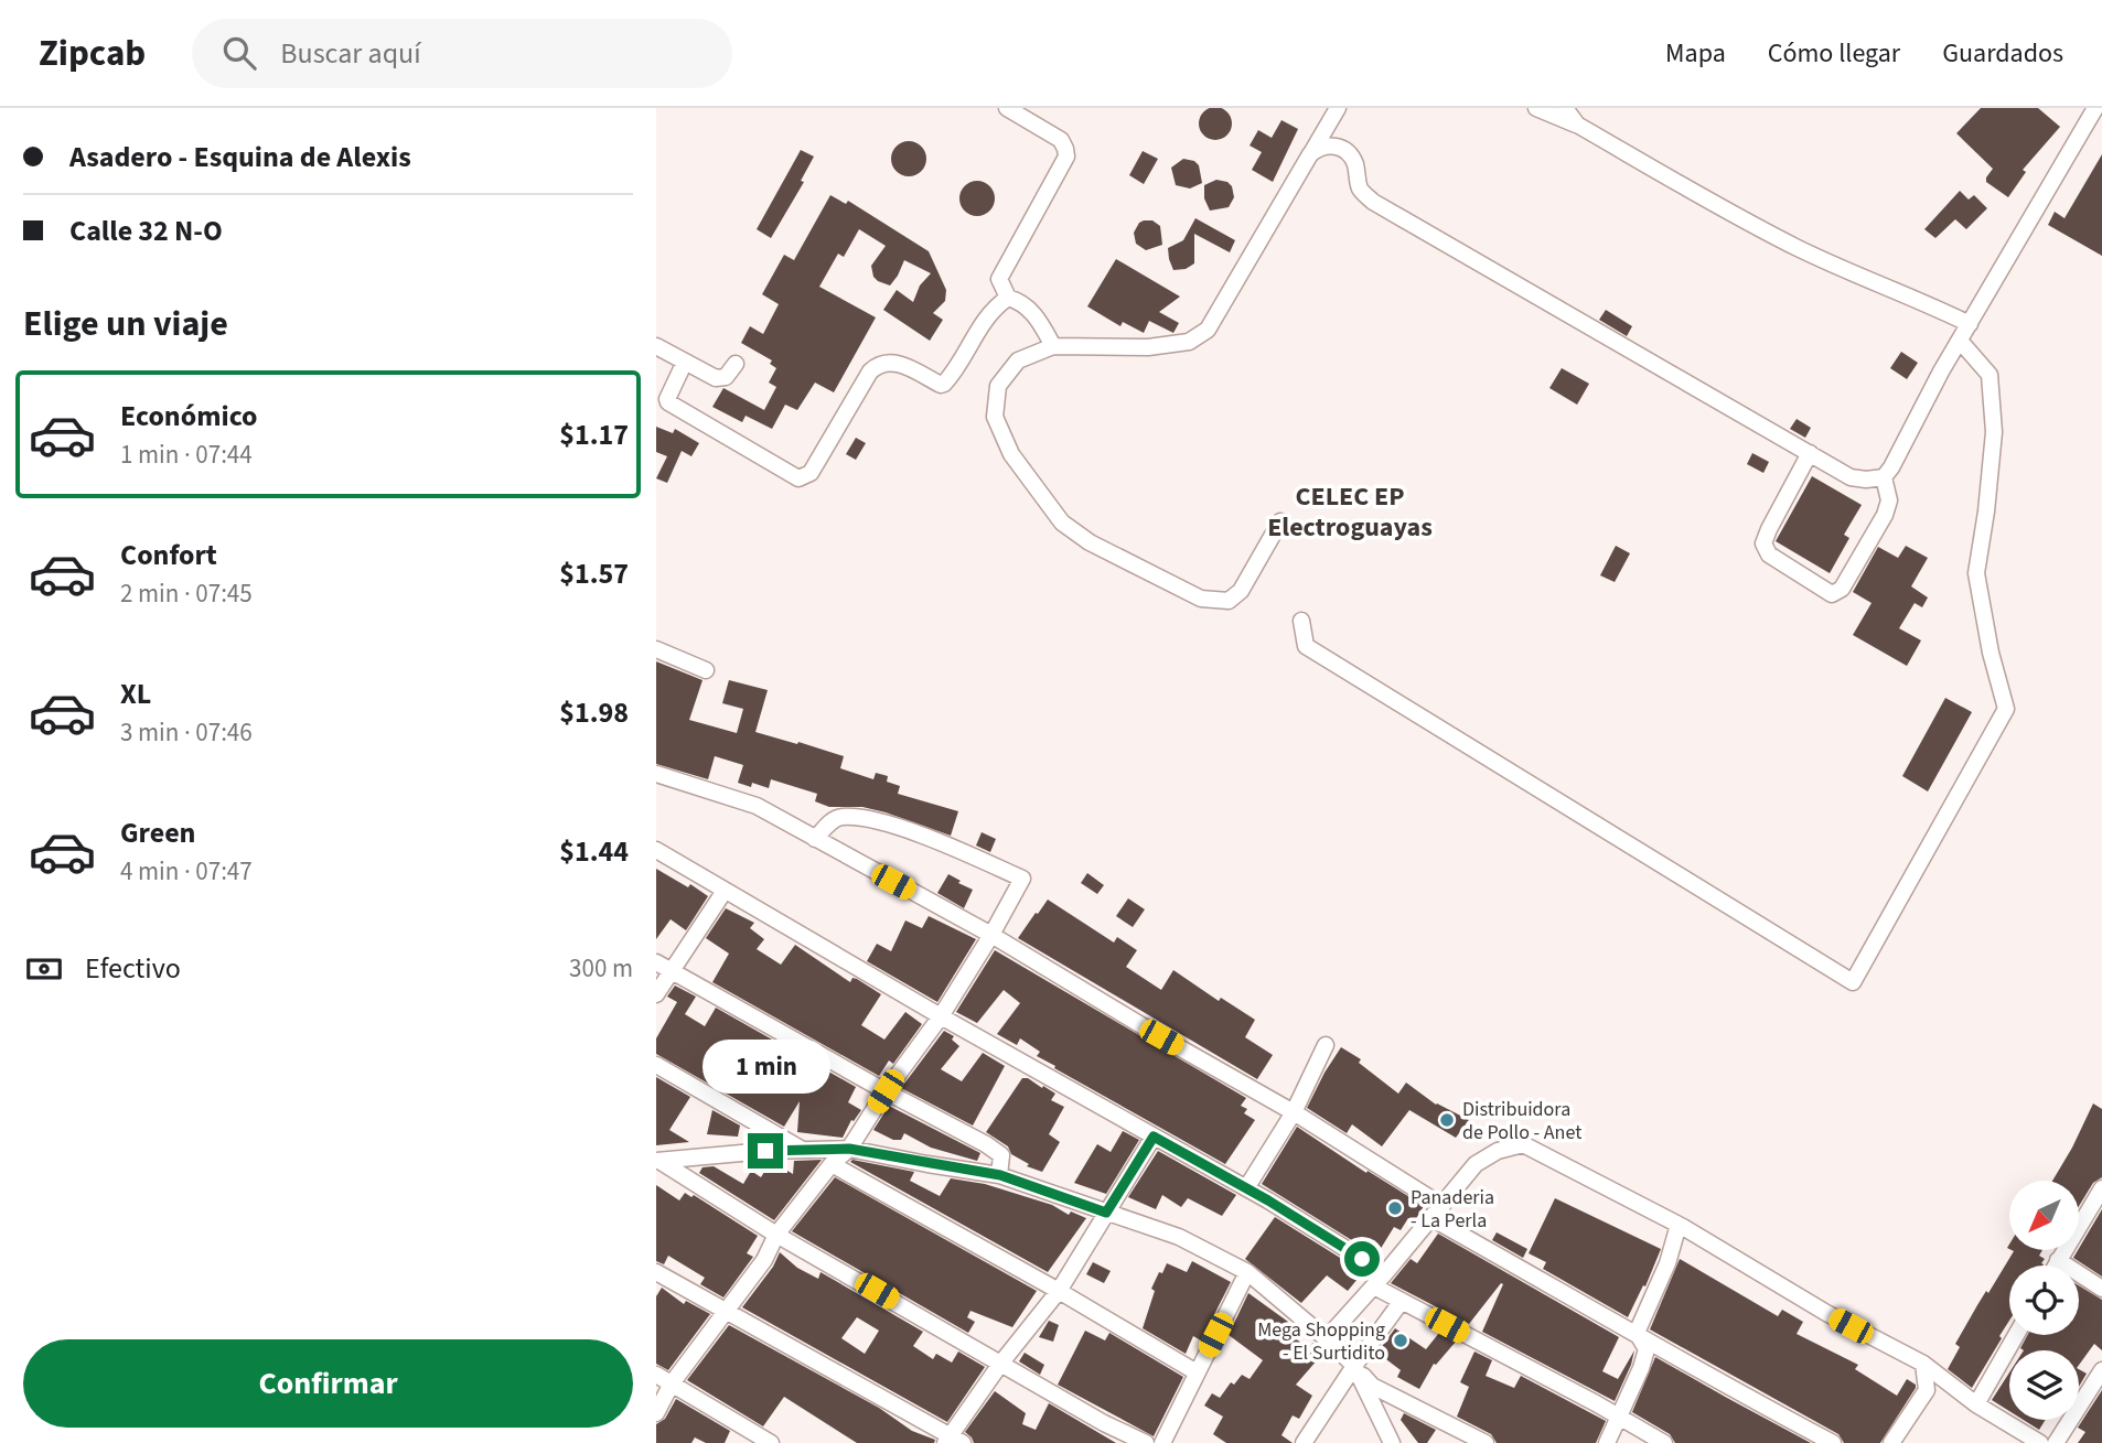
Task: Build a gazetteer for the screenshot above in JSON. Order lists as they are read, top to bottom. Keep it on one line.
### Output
{"districts":["CELEC EP Electroguayas"],"places":["Distribuidora de Pollo - Anet","Panaderia - La Perla","Mega Shopping - El Surtidito"],"north":"bottom left","page":{"header":"Zipcab","search":"Buscar aquí","nav":["Mapa","Cómo llegar","Guardados"],"banner":["Asadero - Esquina de Alexis","Calle 32 N-O"],"heading":"Elige un viaje","list":[{"name":"Económico","note":"1 min · 07:44","value":"$1.17"},{"name":"Confort","note":"2 min · 07:45","value":"$1.57"},{"name":"XL","note":"3 min · 07:46","value":"$1.98"},{"name":"Green","note":"4 min · 07:47","value":"$1.44"}],"pay":["Efectivo","300 m"],"bubble":"1 min","buttons":"Confirmar"}}
